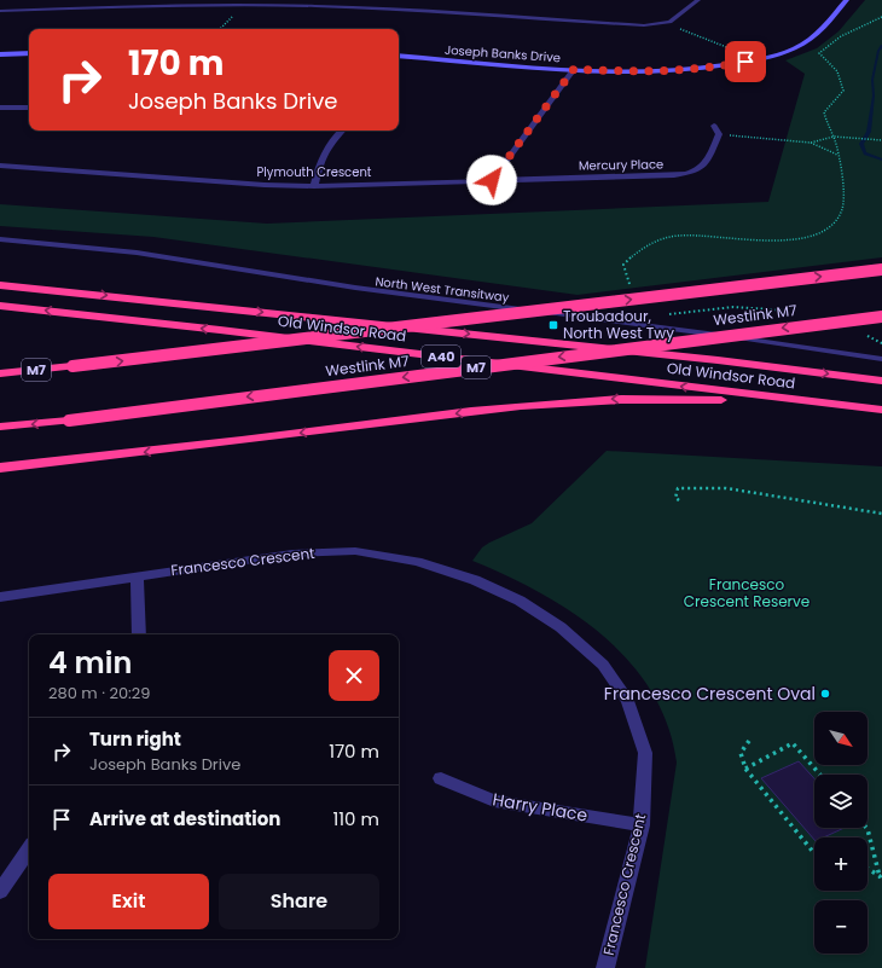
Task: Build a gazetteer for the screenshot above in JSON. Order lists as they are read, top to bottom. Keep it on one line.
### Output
{"streets":{"highway":["Westlink M7","Old Windsor Road","A40","M7"],"street":["Joseph Banks Drive","Mercury Place","Plymouth Crescent","Francesco Crescent","Harry Place"],"lane":["North West Transitway"]},"crossings":[["Mercury Place","Plymouth Crescent"],["Francesco Crescent","Harry Place"]],"parks":["Francesco Crescent Reserve"],"places":{"transit":["Troubadour, North West Twy"],"other":["Francesco Crescent Oval"]},"north":"bottom right","page":{"turn":["170 m","Joseph Banks Drive"],"heading":["4 min","280 m · 20:29"],"map_buttons":["+","−"],"list":[{"name":"Turn right","note":"Joseph Banks Drive","value":"170 m"},{"name":"Arrive at destination","value":"110 m"}],"buttons":["Exit","Share"]}}
